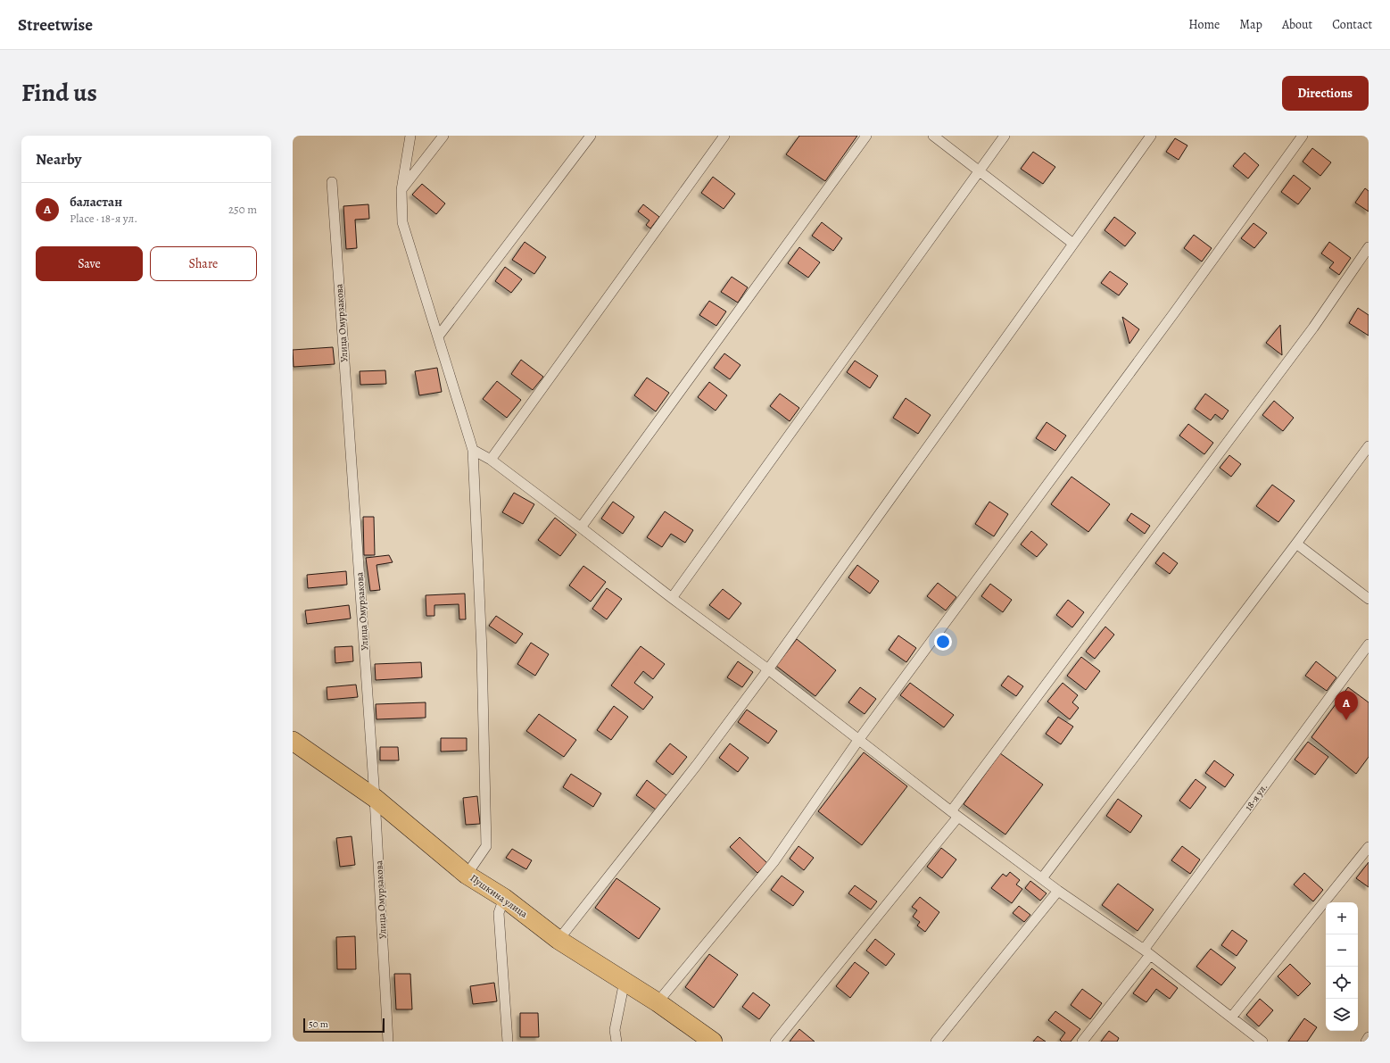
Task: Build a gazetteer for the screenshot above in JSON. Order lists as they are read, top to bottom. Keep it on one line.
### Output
{"streets":{"highway":["Пушкина улица"],"street":["Улица Омурзакова","18-я ул."]},"crossings":[["Улица Омурзакова","Пушкина улица"]],"scale_bar":"50 m","page":{"header":"Streetwise","nav":["Home","Map","About","Contact"],"title":"Find us","buttons":["Directions",["Save","Share"]],"heading":"Nearby","list":[{"mark":"A","name":"баластан","note":"Place · 18-я ул.","value":"250 m"}],"pins":"A","map_buttons":["+","−"],"scale":"50 m"}}
